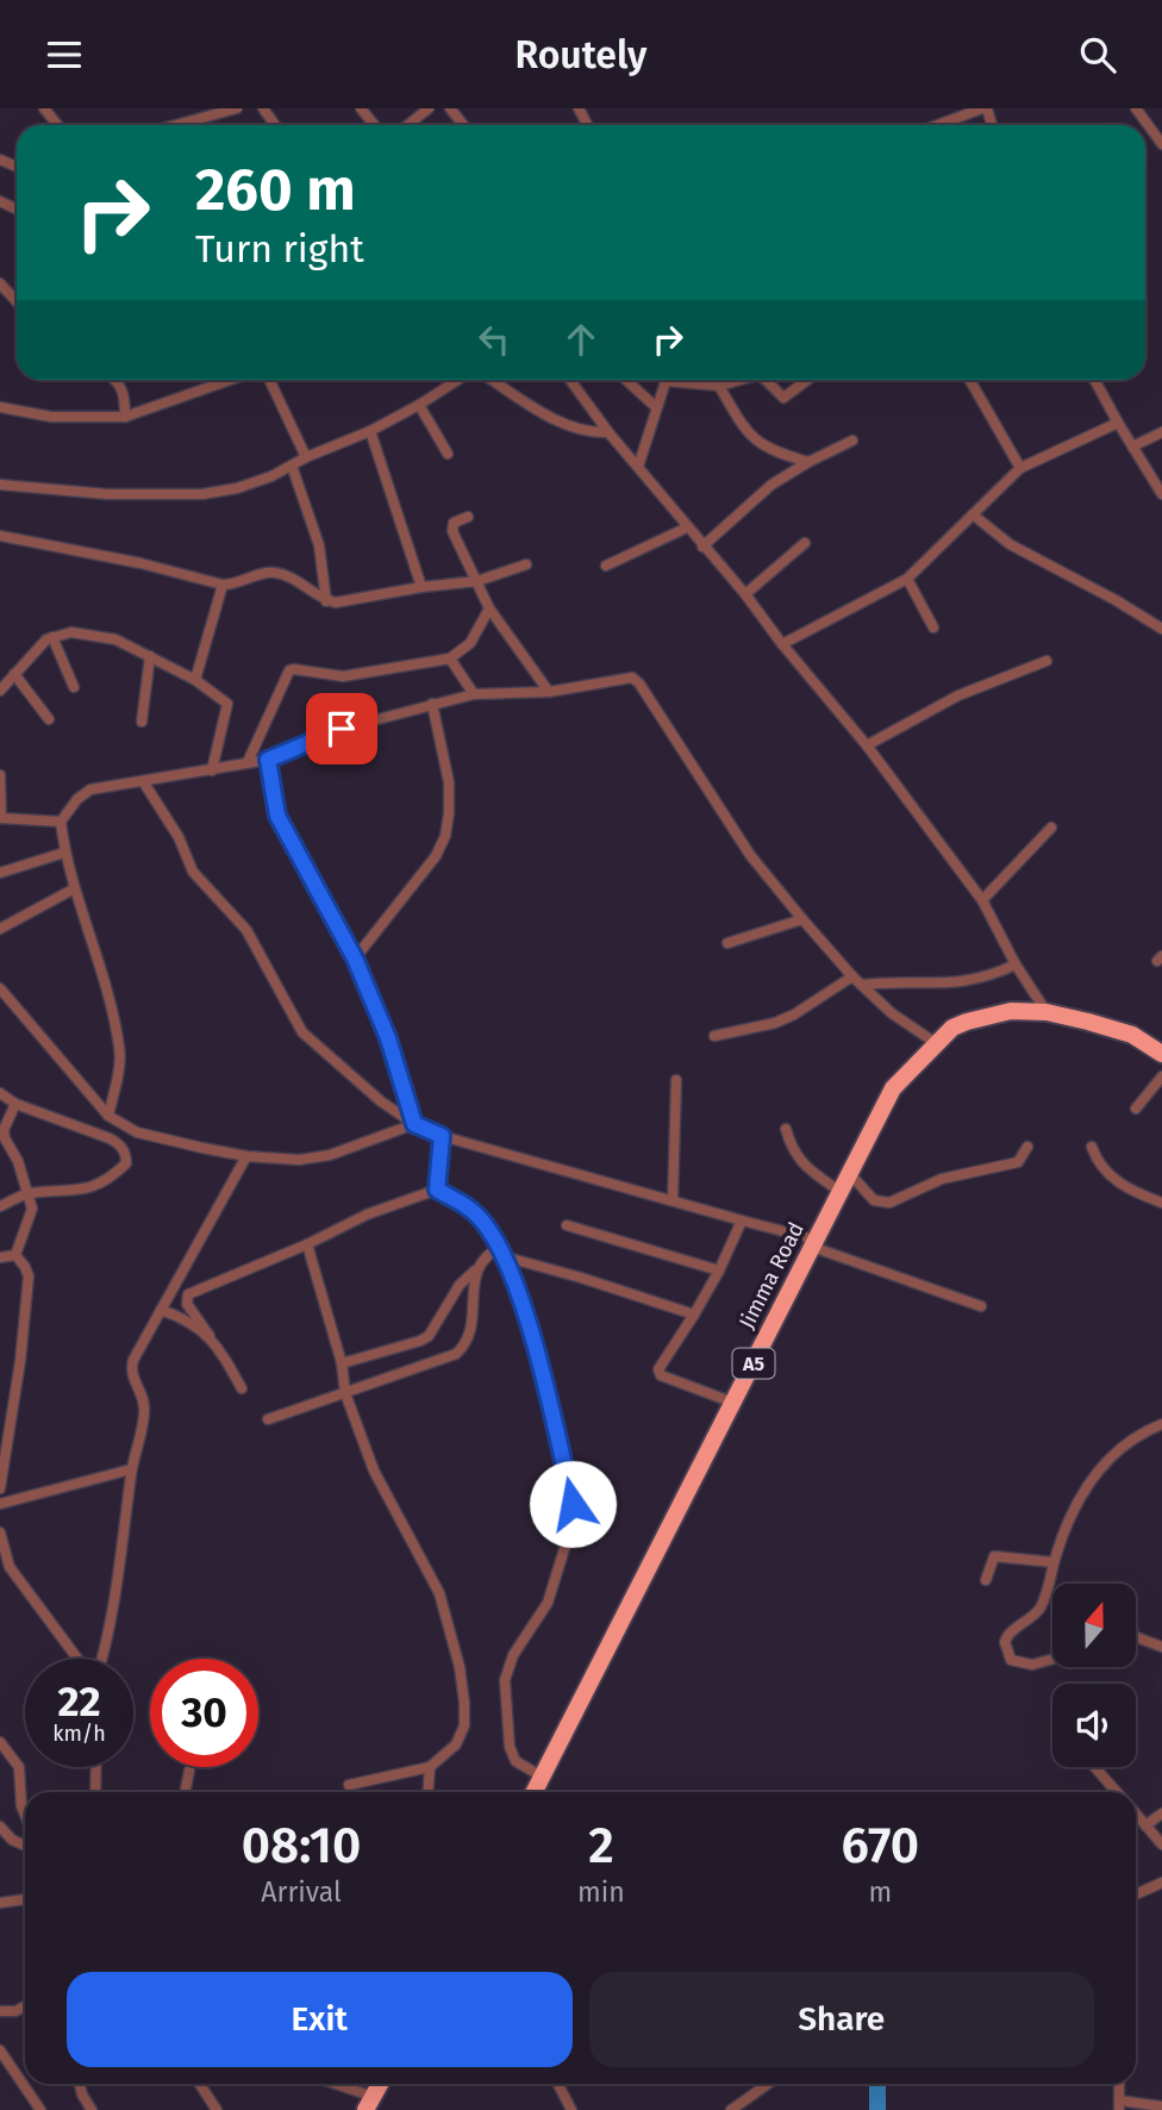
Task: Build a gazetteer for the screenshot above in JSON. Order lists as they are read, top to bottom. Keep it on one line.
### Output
{"streets":{"highway":["Jimma Road","A5"]},"north":"top","page":{"header":"Routely","turn":["260 m","Turn right"],"speed":"22 km/h","limit":"30","eta":["08:10","Arrival","2","min","670","m"],"buttons":["Exit","Share"]}}
